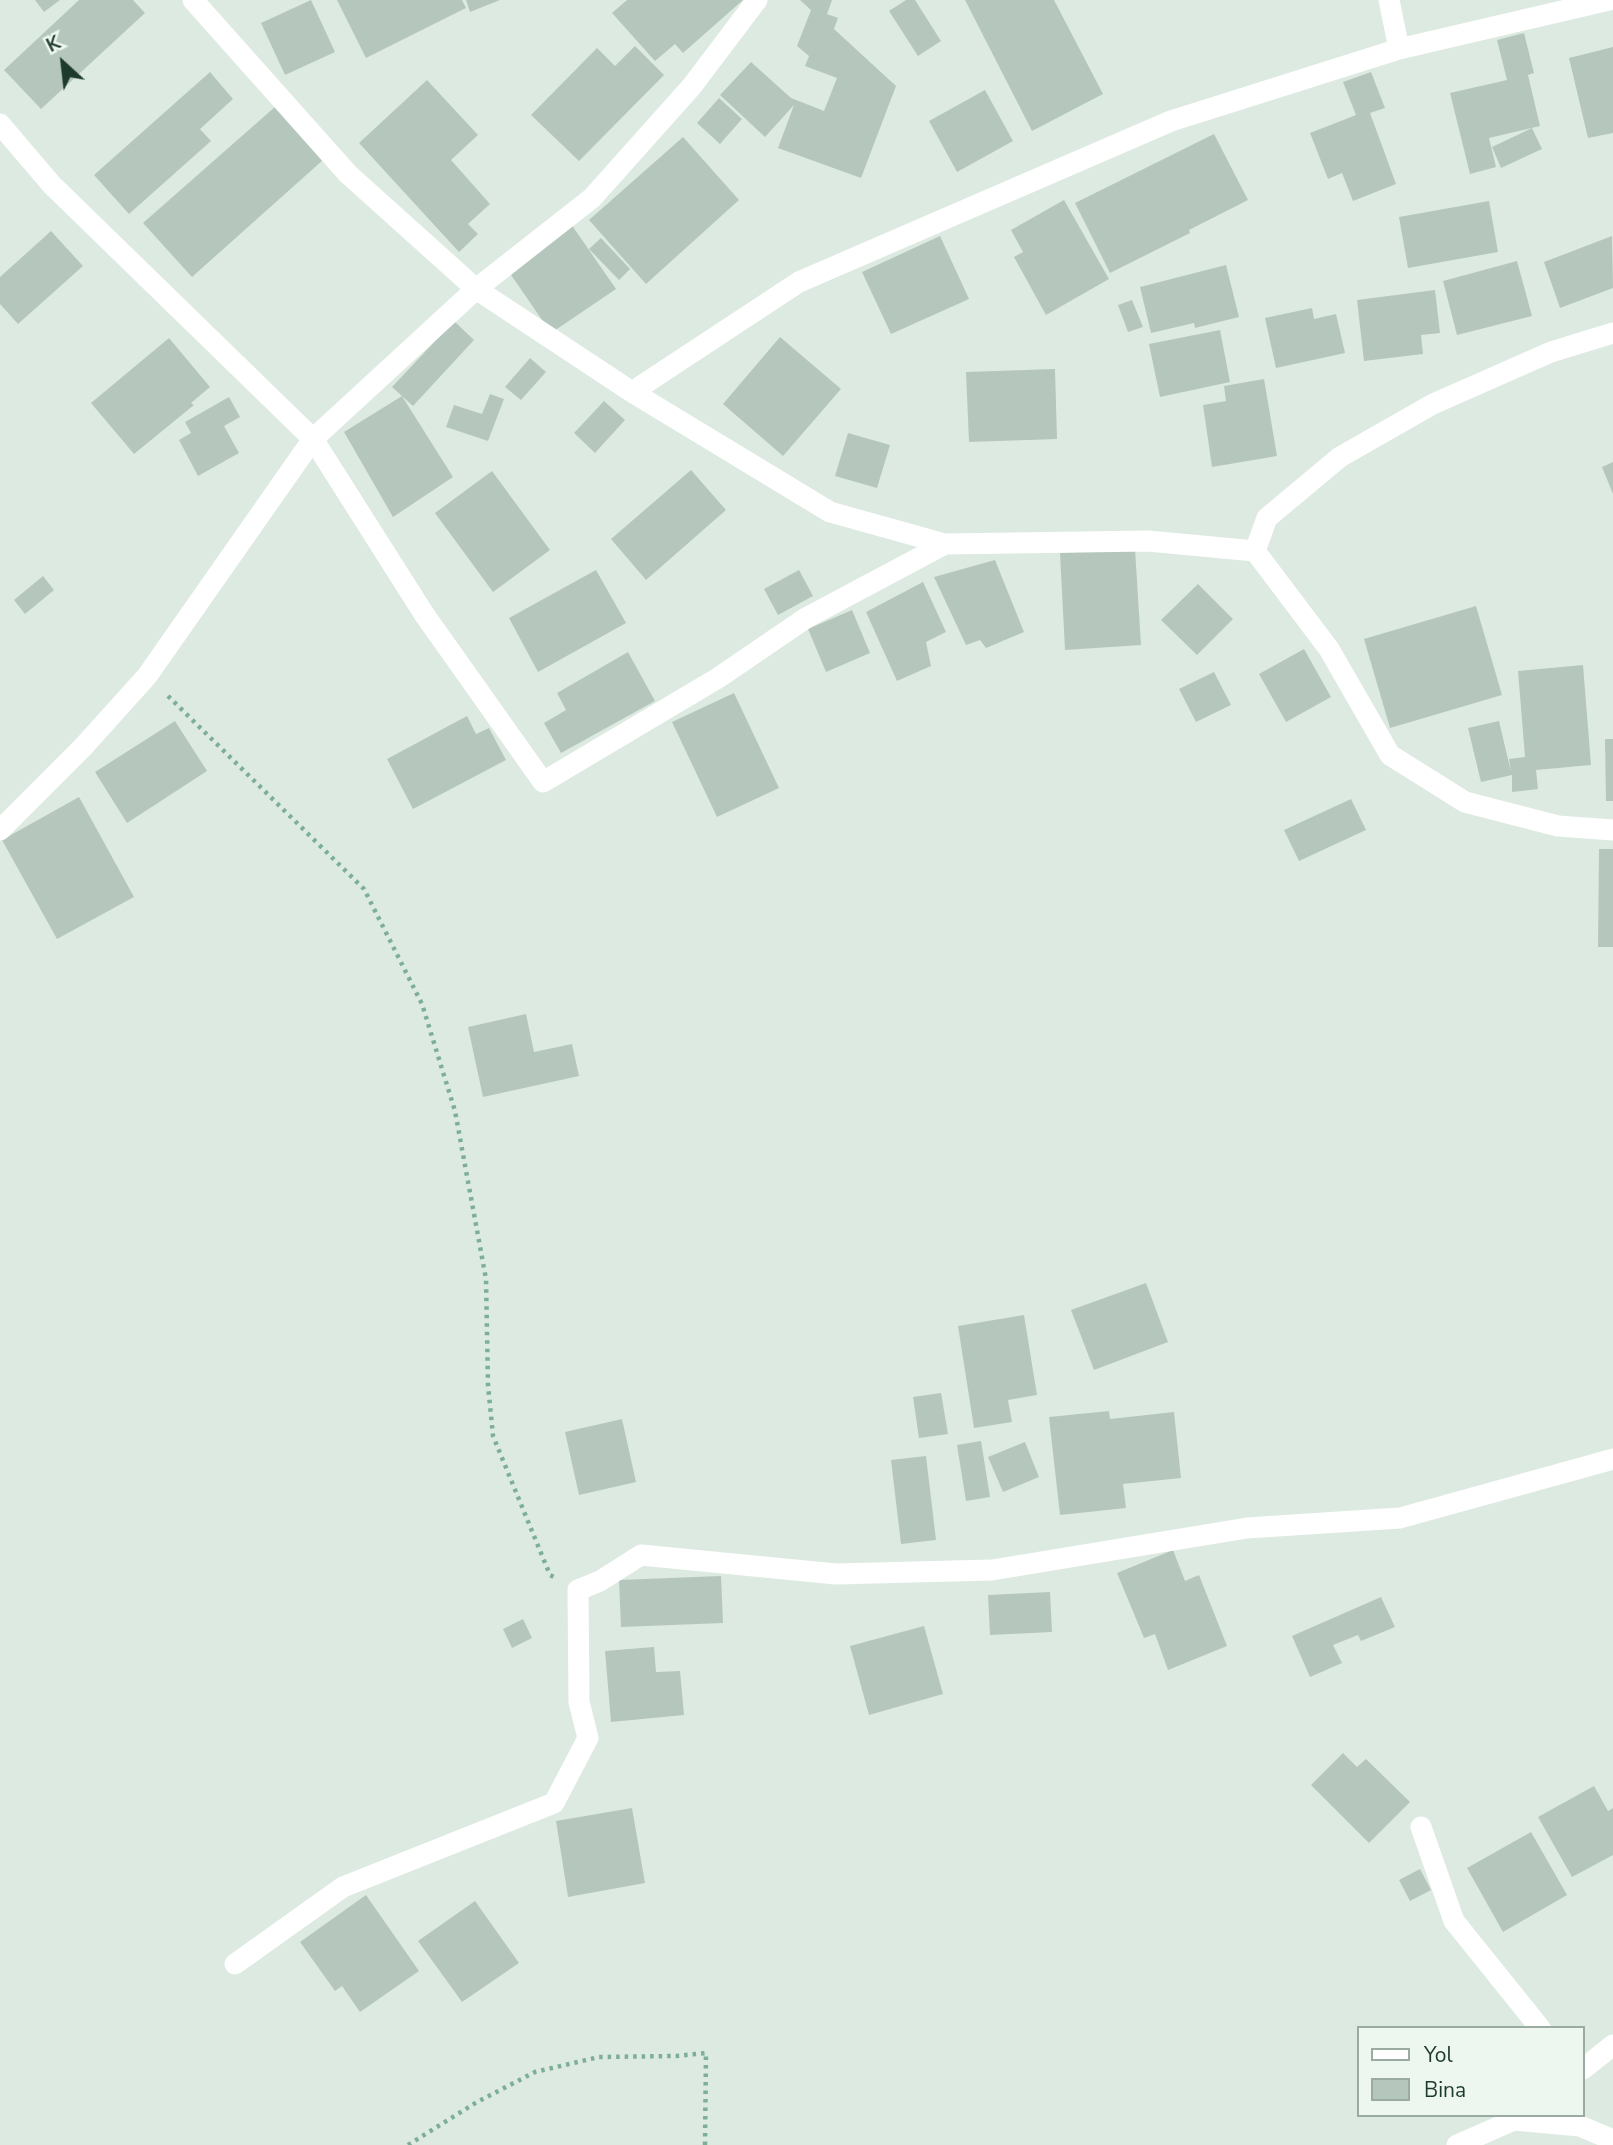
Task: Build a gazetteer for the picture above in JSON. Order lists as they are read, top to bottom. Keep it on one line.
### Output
{"legend":["Yol","Bina"],"north":"top left"}
